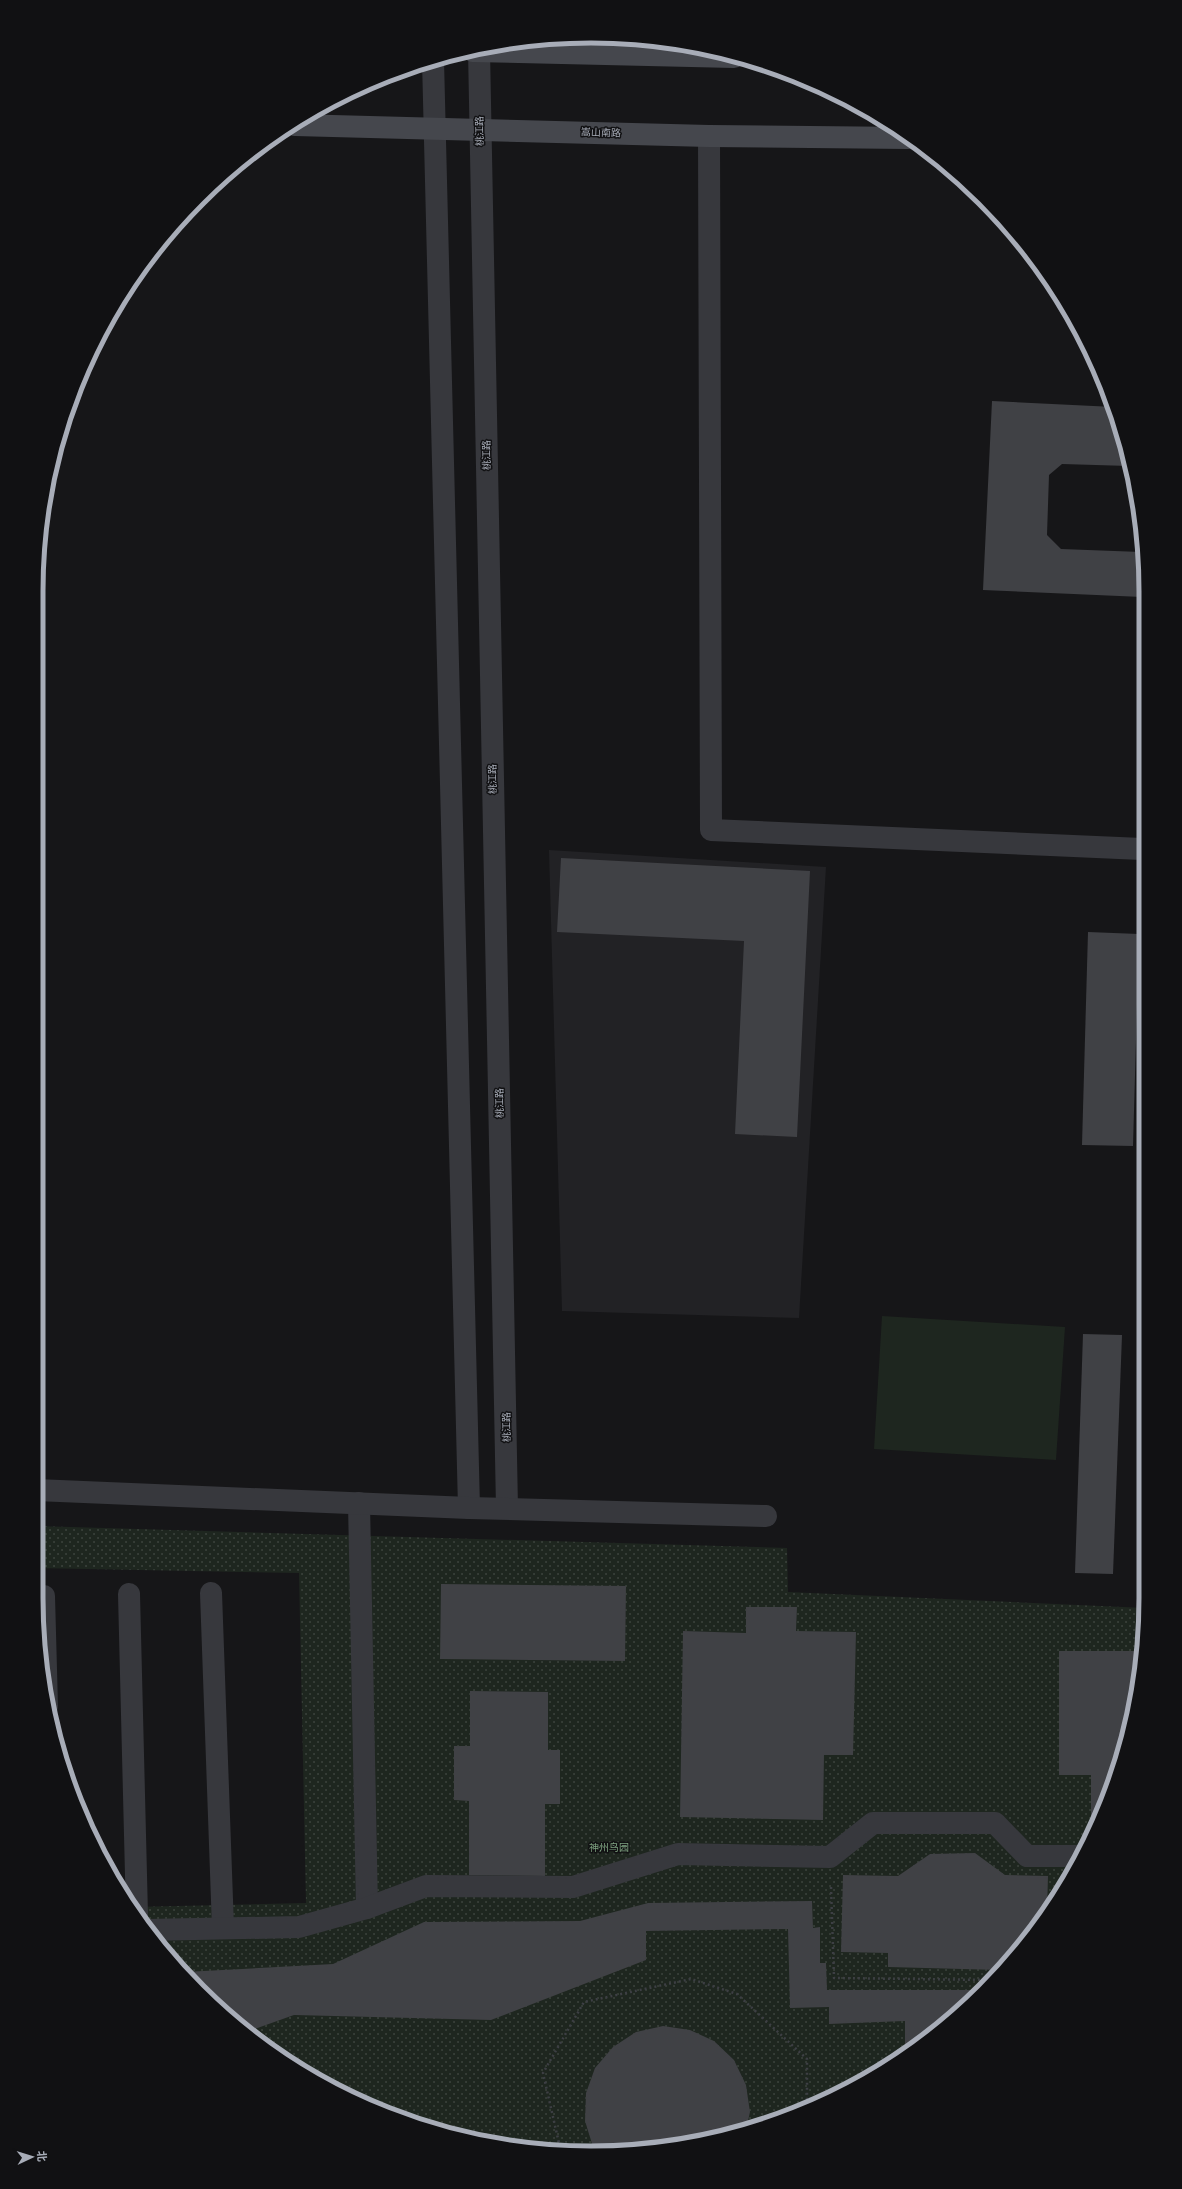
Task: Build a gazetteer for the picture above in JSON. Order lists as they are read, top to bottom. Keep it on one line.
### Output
{"streets":{"main road":["嵩山南路"],"street":["桃江路"]},"crossings":[["桃江路","嵩山南路"]],"parks":["神州鸟园"],"north":"right"}
